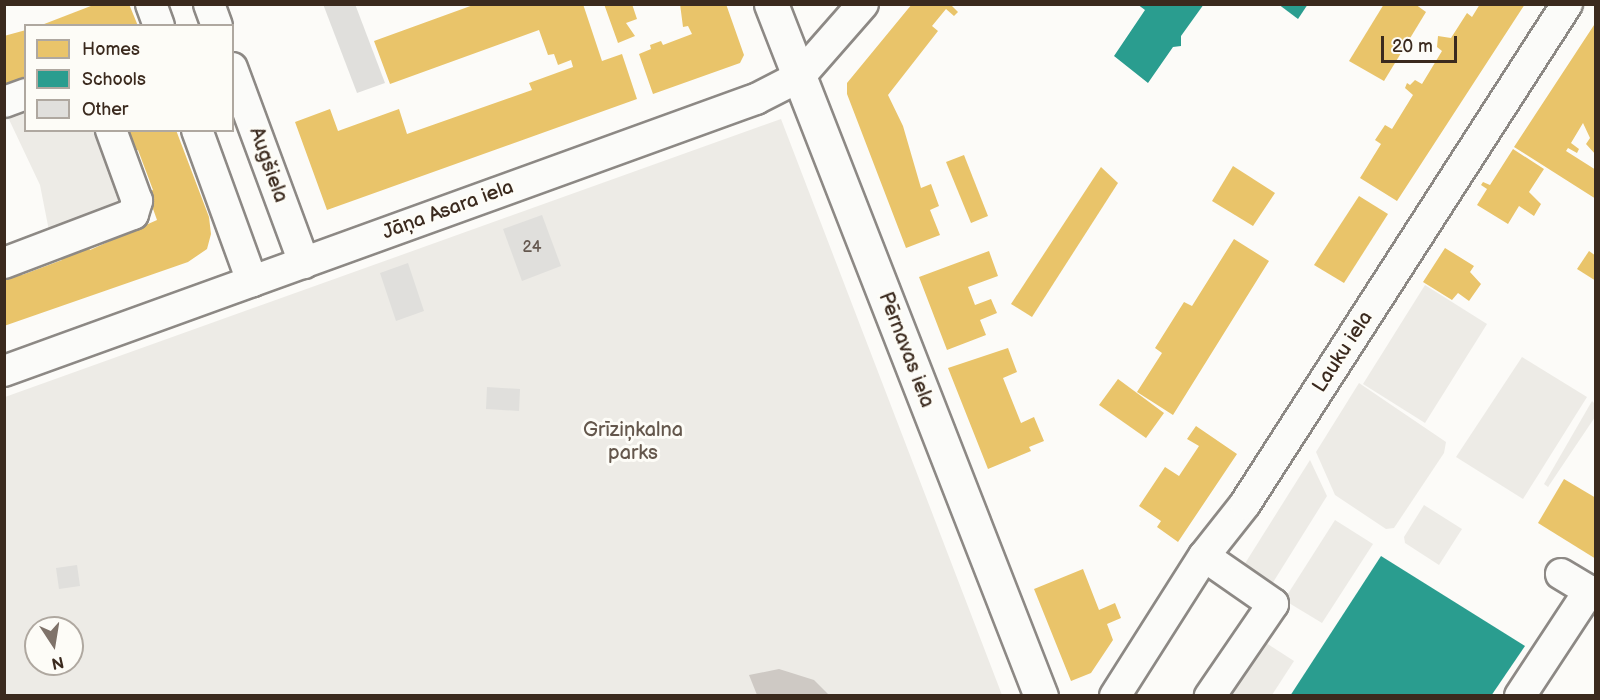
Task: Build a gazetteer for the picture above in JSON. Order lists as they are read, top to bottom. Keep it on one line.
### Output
{"streets":{"main road":["Pērnavas iela"],"street":["Augšiela","Jāņa Asara iela","Lauku iela"]},"crossings":[["Augšiela","Jāņa Asara iela"],["Jāņa Asara iela","Pērnavas iela"]],"parks":["Grīziņkalna parks"],"house_numbers":["24"],"legend":["Homes","Schools","Other"],"scale_bar":"20 m","north":"bottom"}
